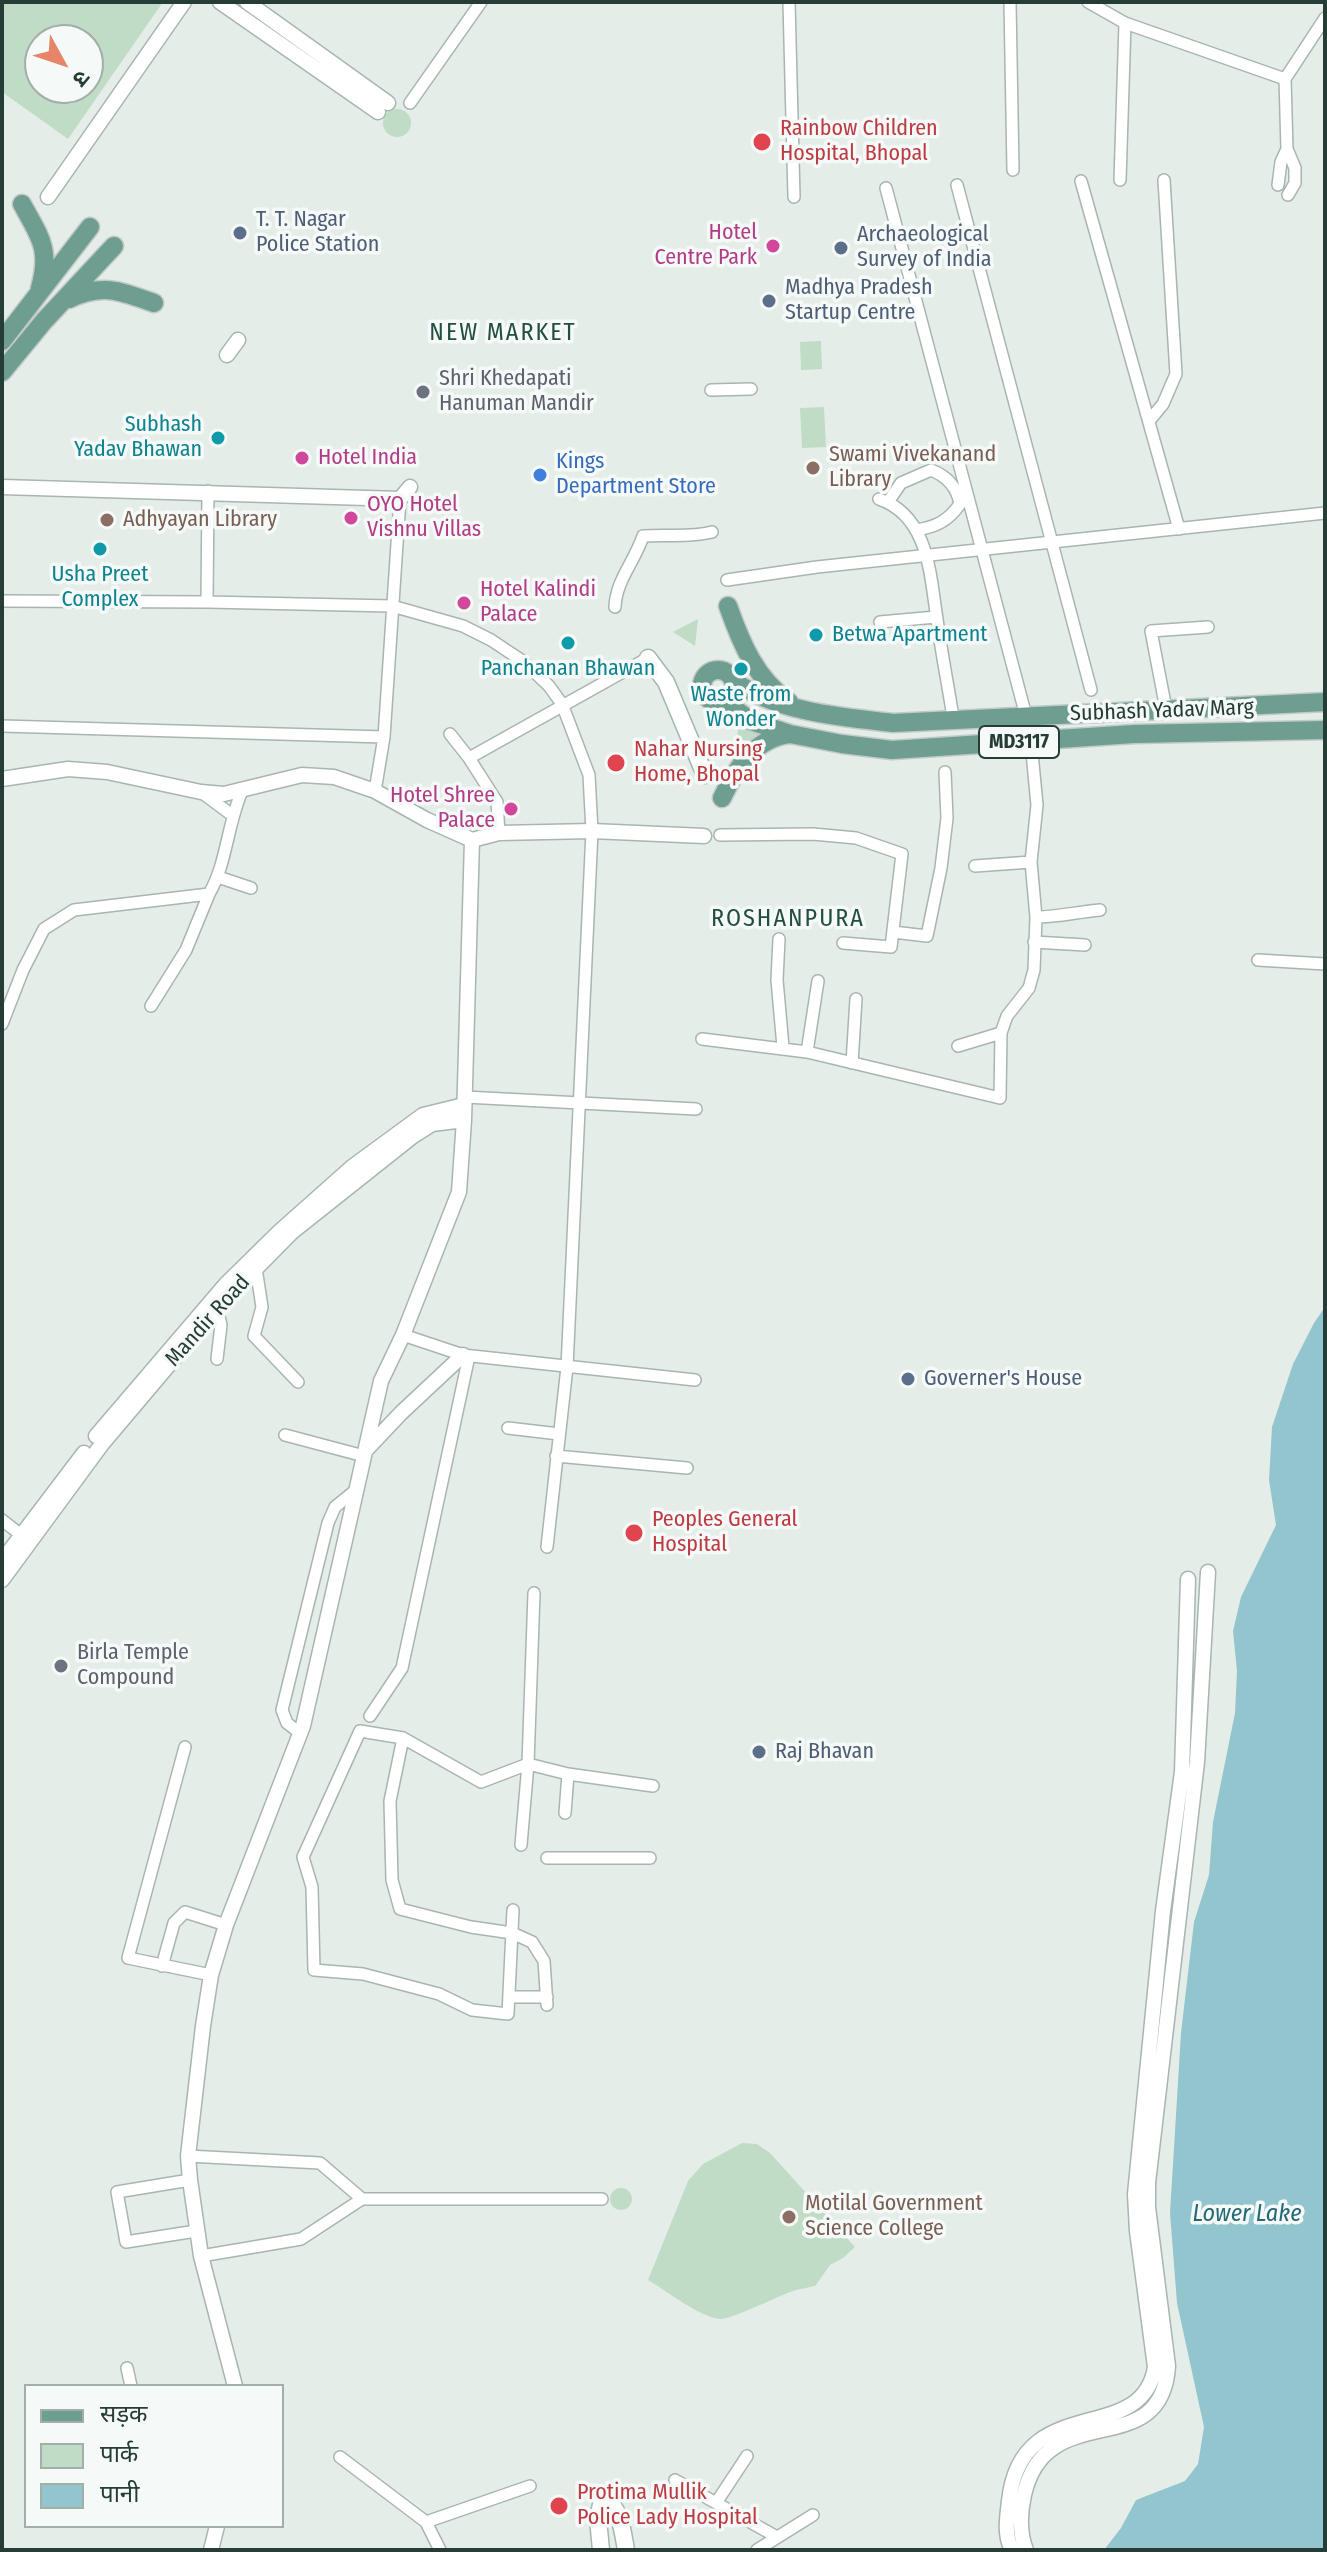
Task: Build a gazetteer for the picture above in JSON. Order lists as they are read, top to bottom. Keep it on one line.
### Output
{"streets":{"main road":["Subhash Yadav Marg","MD3117"],"street":["Mandir Road"]},"crossings":[["Subhash Yadav Marg","MD3117"]],"districts":["NEW MARKET","ROSHANPURA"],"water":["Lower Lake"],"places":["Rainbow Children Hospital, Bhopal","T. T. Nagar Police Station","Hotel Centre Park","Archaeological Survey of India","Madhya Pradesh Startup Centre","Shri Khedapati Hanuman Mandir","Subhash Yadav Bhawan","Hotel India","Swami Vivekanand Library","Kings Department Store","OYO Hotel Vishnu Villas","Adhyayan Library","Usha Preet Complex","Hotel Kalindi Palace","Betwa Apartment","Panchanan Bhawan","Waste from Wonder","Nahar Nursing Home, Bhopal","Hotel Shree Palace","Governer's House","Peoples General Hospital","Birla Temple Compound","Raj Bhavan","Motilal Government Science College","Protima Mullik Police Lady Hospital"],"legend":["सड़क","पार्क","पानी"],"north":"bottom right"}
